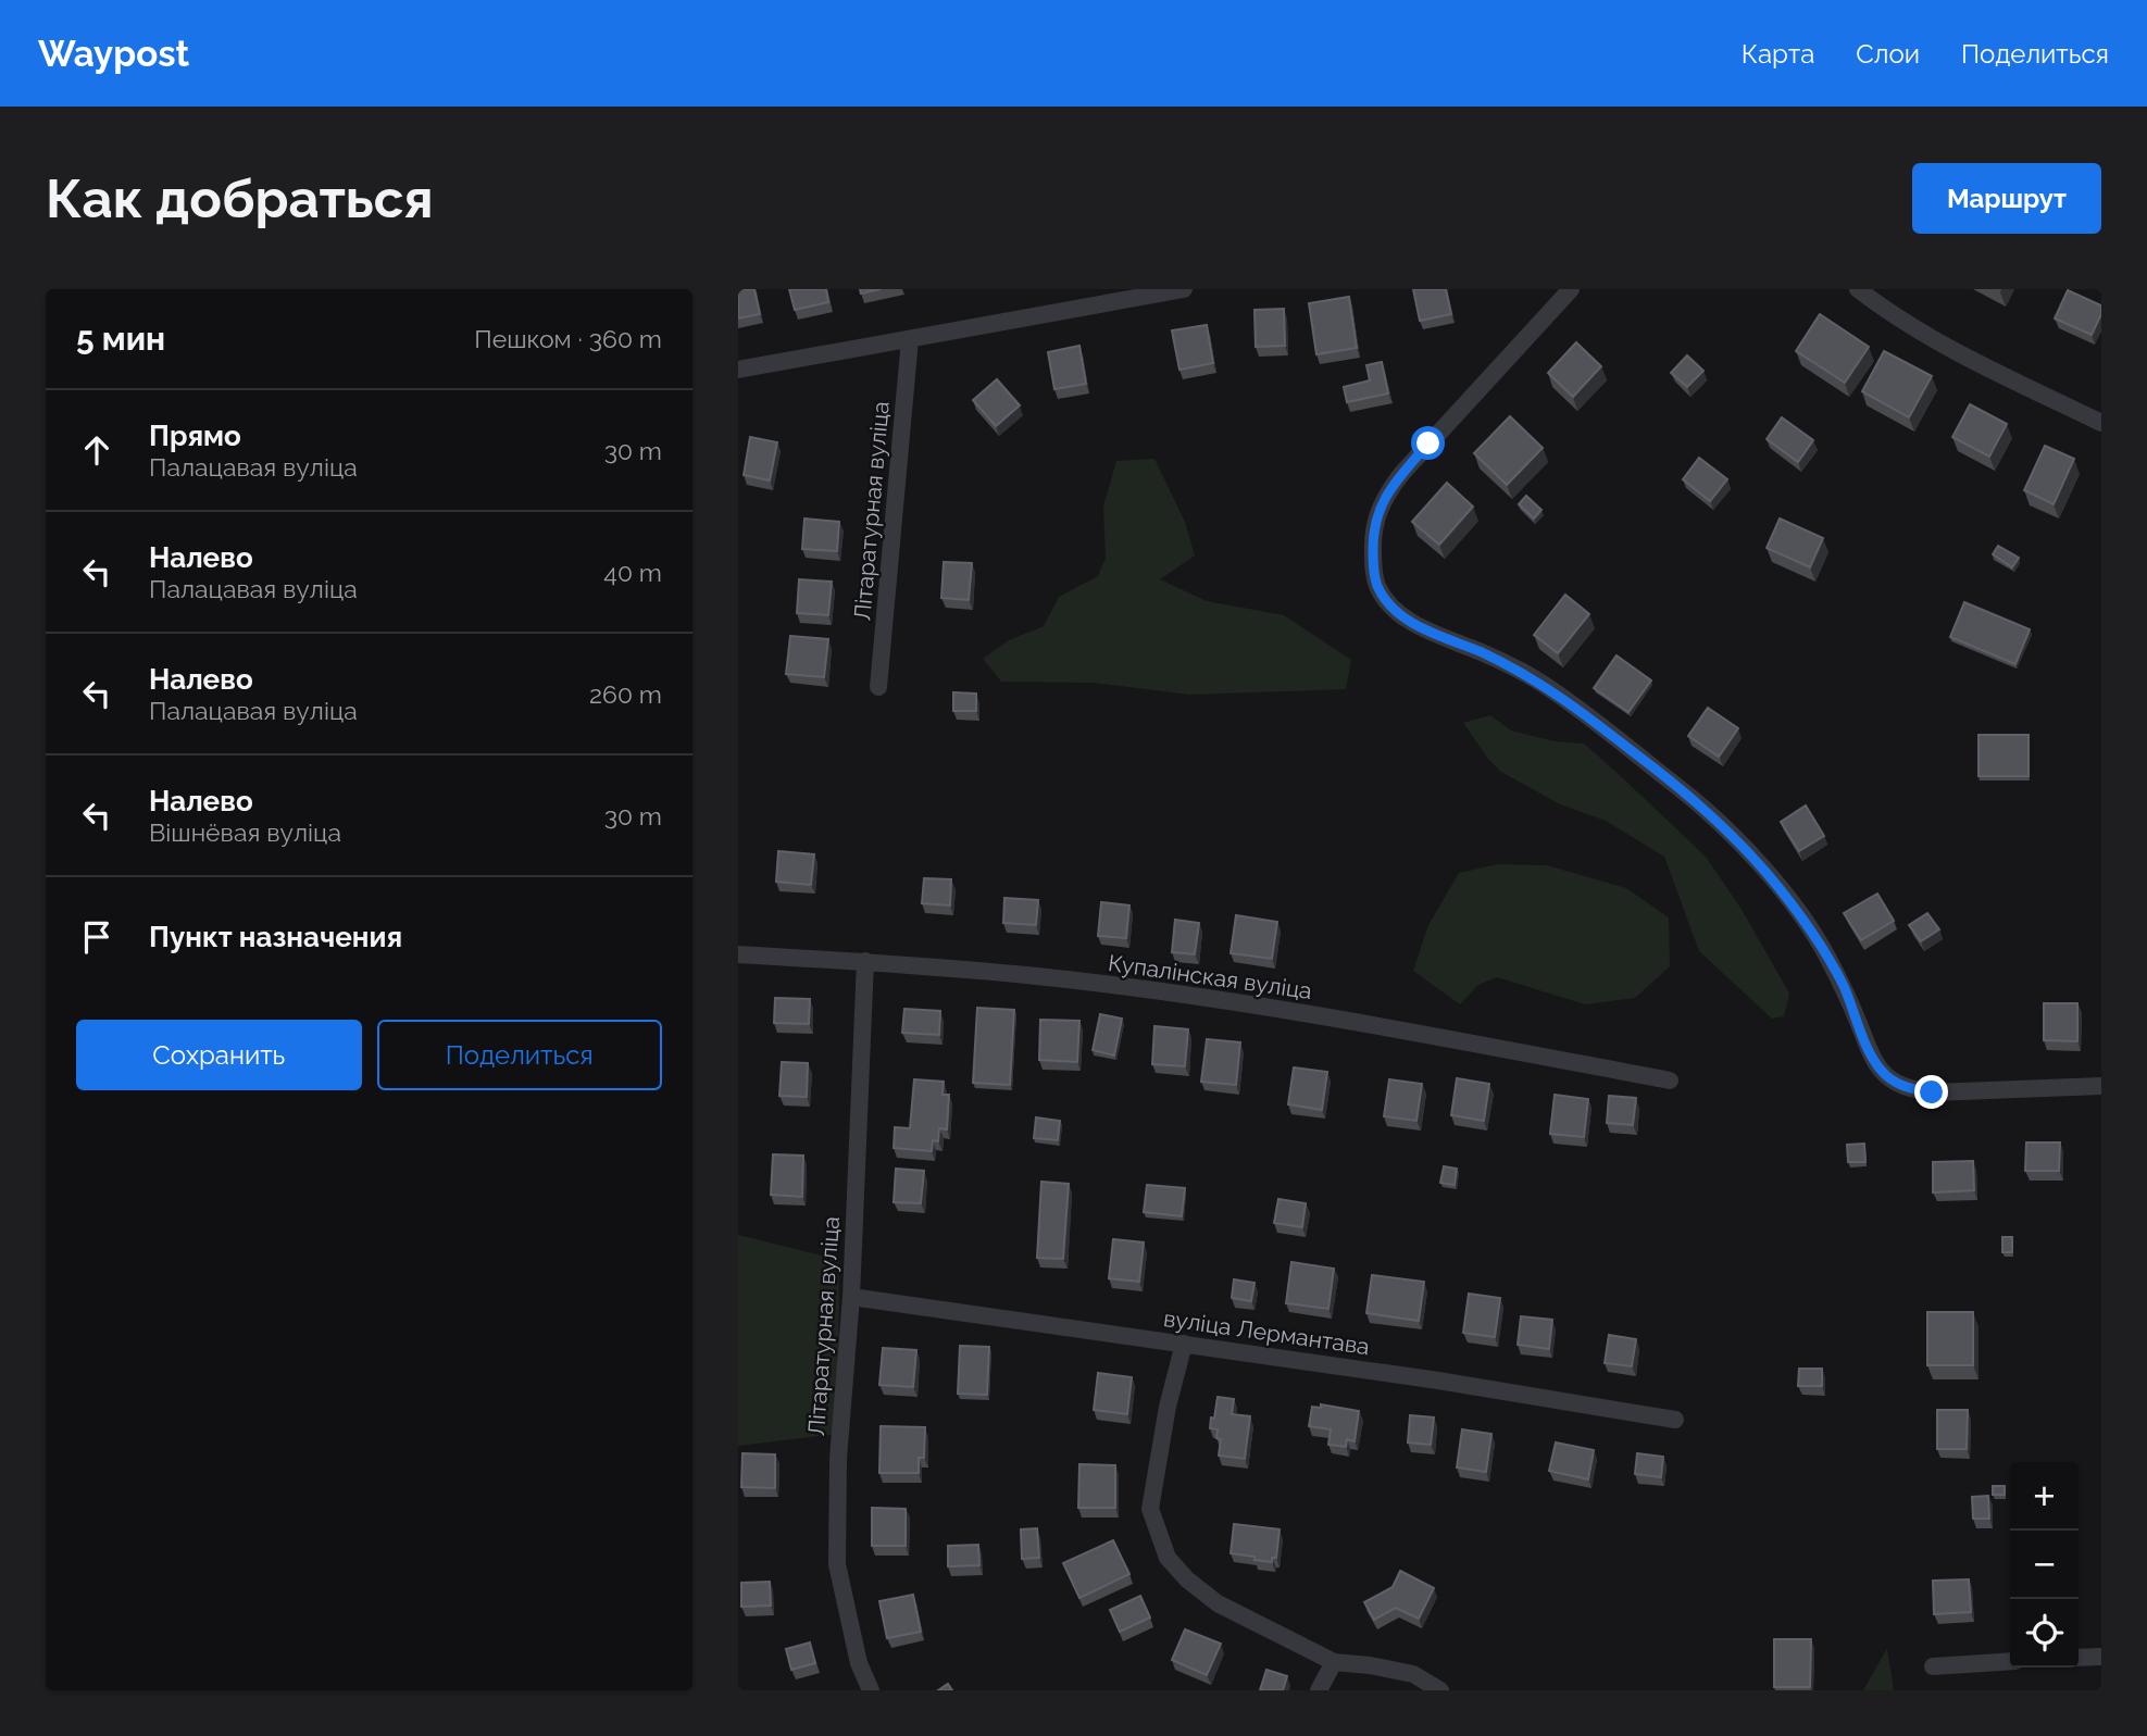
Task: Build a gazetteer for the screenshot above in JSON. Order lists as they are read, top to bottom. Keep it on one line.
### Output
{"streets":{"street":["Літаратурная вуліца","Купалінская вуліца","вуліца Лермантава"]},"crossings":[["Літаратурная вуліца","Купалінская вуліца"],["Літаратурная вуліца","вуліца Лермантава"]],"page":{"header":"Waypost","nav":["Карта","Слои","Поделиться"],"buttons":["Маршрут",["Сохранить","Поделиться"]],"title":"Как добраться","heading":["5 мин","Пешком · 360 m"],"list":[["Прямо","Палацавая вуліца","30 m"],["Налево","Палацавая вуліца","40 m"],["Налево","Палацавая вуліца","260 m"],["Налево","Вішнёвая вуліца","30 m"],"Пункт назначения"],"map_buttons":["+","−"]}}
